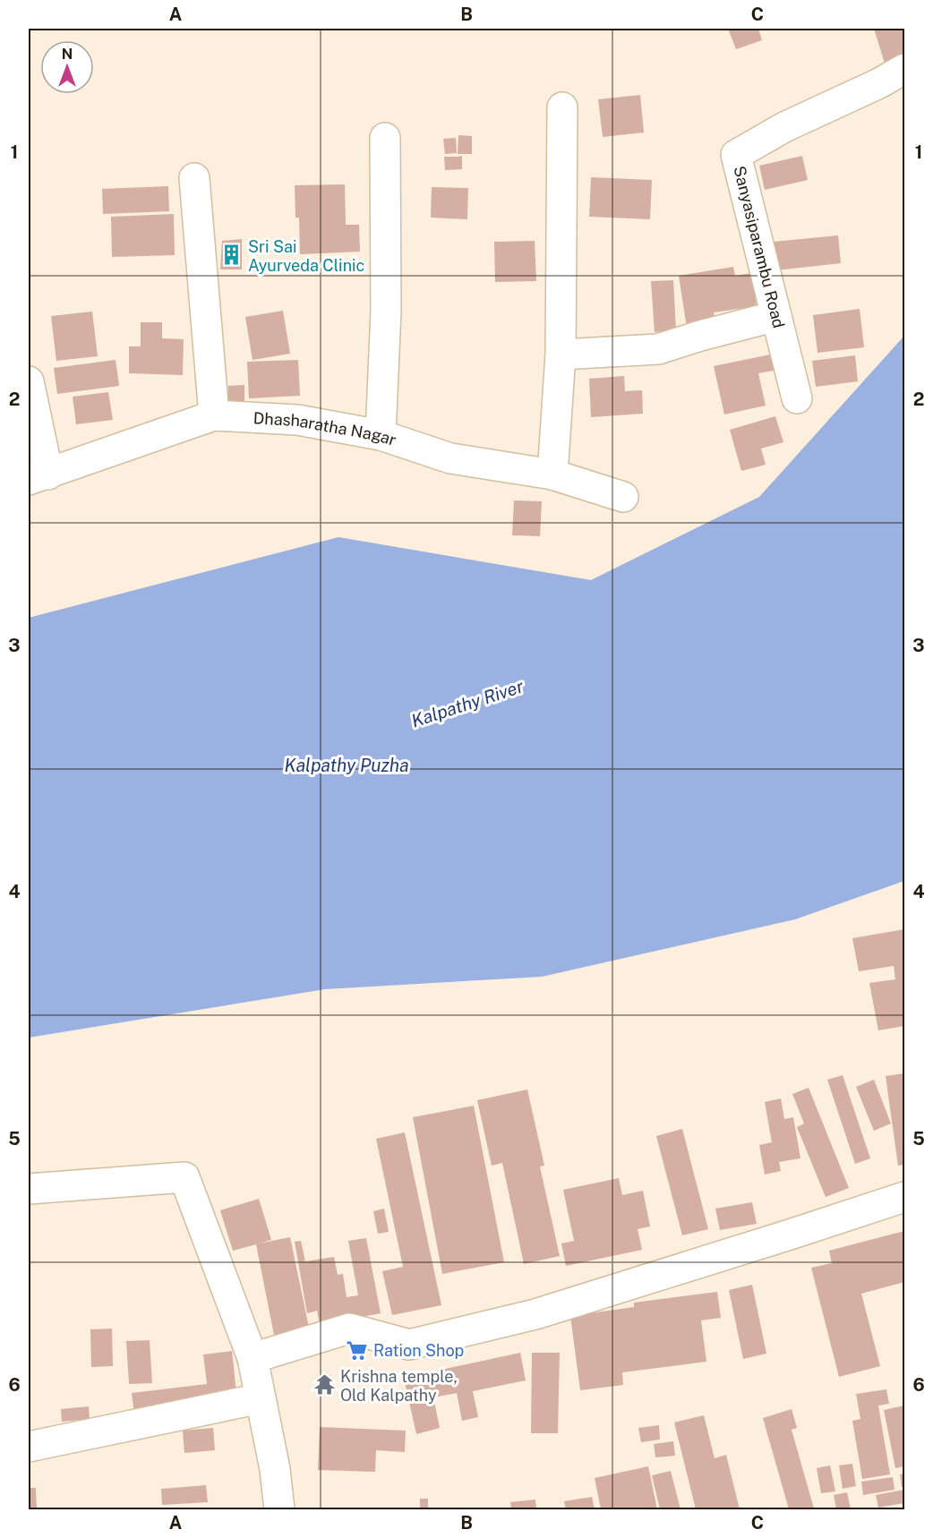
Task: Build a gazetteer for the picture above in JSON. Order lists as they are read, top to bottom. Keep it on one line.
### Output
{"streets":{"street":["Sanyasiparambu Road","Dhasharatha Nagar"]},"water":["Kalpathy River","Kalpathy Puzha"],"places":{"building":["Sri Sai Ayurveda Clinic"],"supermarket":["Ration Shop"],"temple":["Krishna temple, Old Kalpathy"]},"north":"top","grid":{"columns":["A","B","C"],"rows":["1","2","3","4","5","6"]}}
